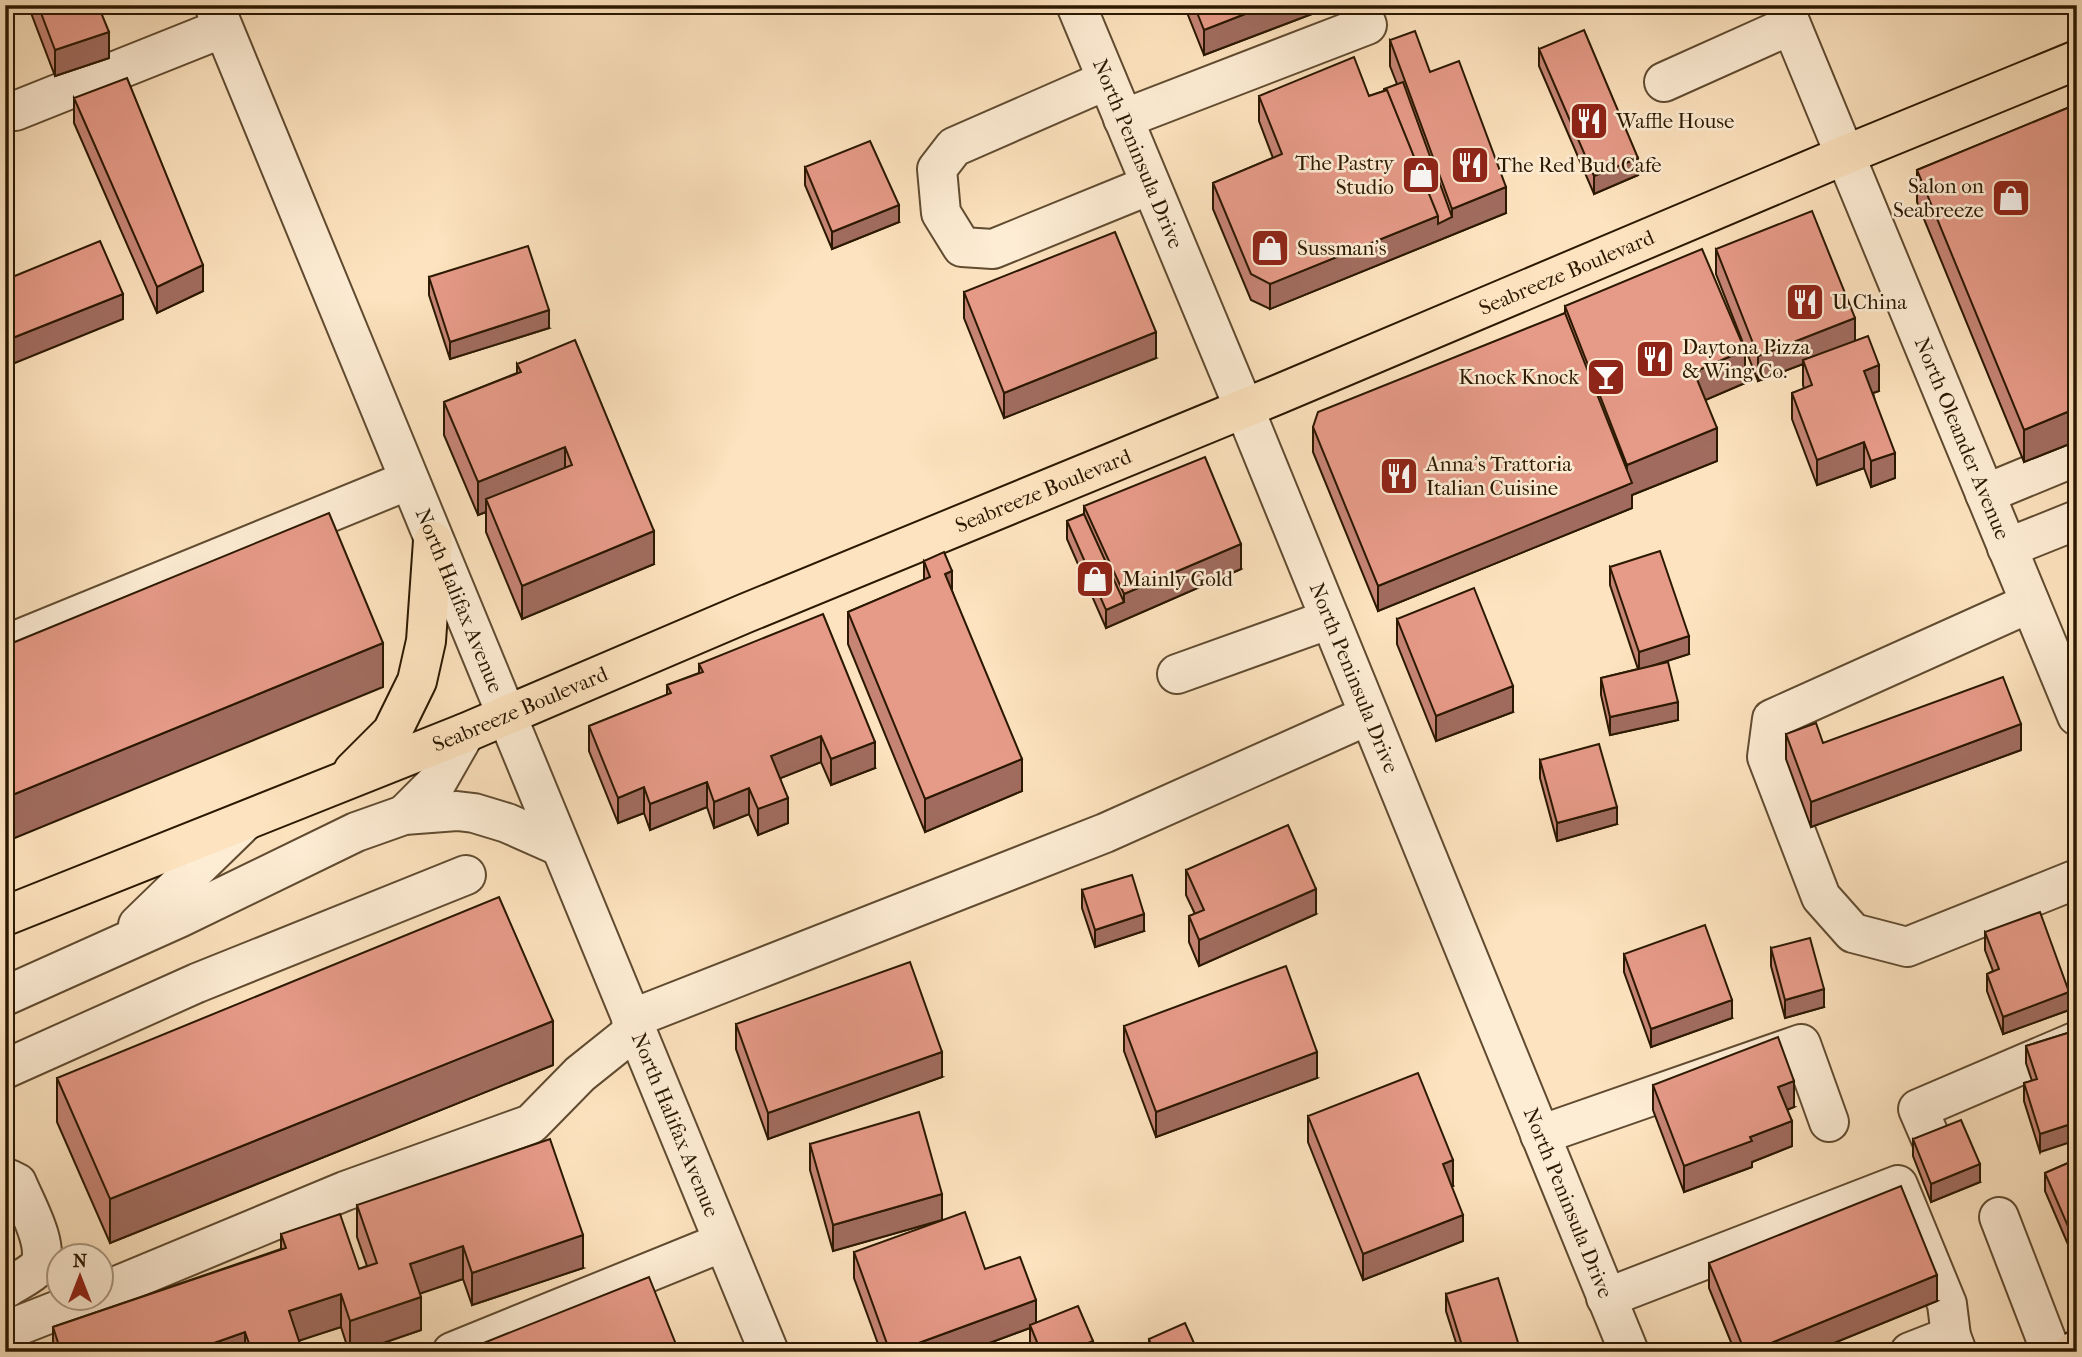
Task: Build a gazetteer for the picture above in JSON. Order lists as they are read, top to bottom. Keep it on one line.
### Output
{"streets":{"main road":["Seabreeze Boulevard"],"street":["North Peninsula Drive","North Oleander Avenue","North Halifax Avenue"]},"crossings":[["North Peninsula Drive","Seabreeze Boulevard"],["Seabreeze Boulevard","North Oleander Avenue"],["Seabreeze Boulevard","North Halifax Avenue"]],"places":{"restaurant":["Waffle House","The Red Bud Cafe","U China","Daytona Pizza & Wing Co.","Anna's Trattoria Italian Cuisine"],"shop":["The Pastry Studio","Salon on Seabreeze","Sussman's","Mainly Gold"],"bar":["Knock Knock"]},"north":"top"}
